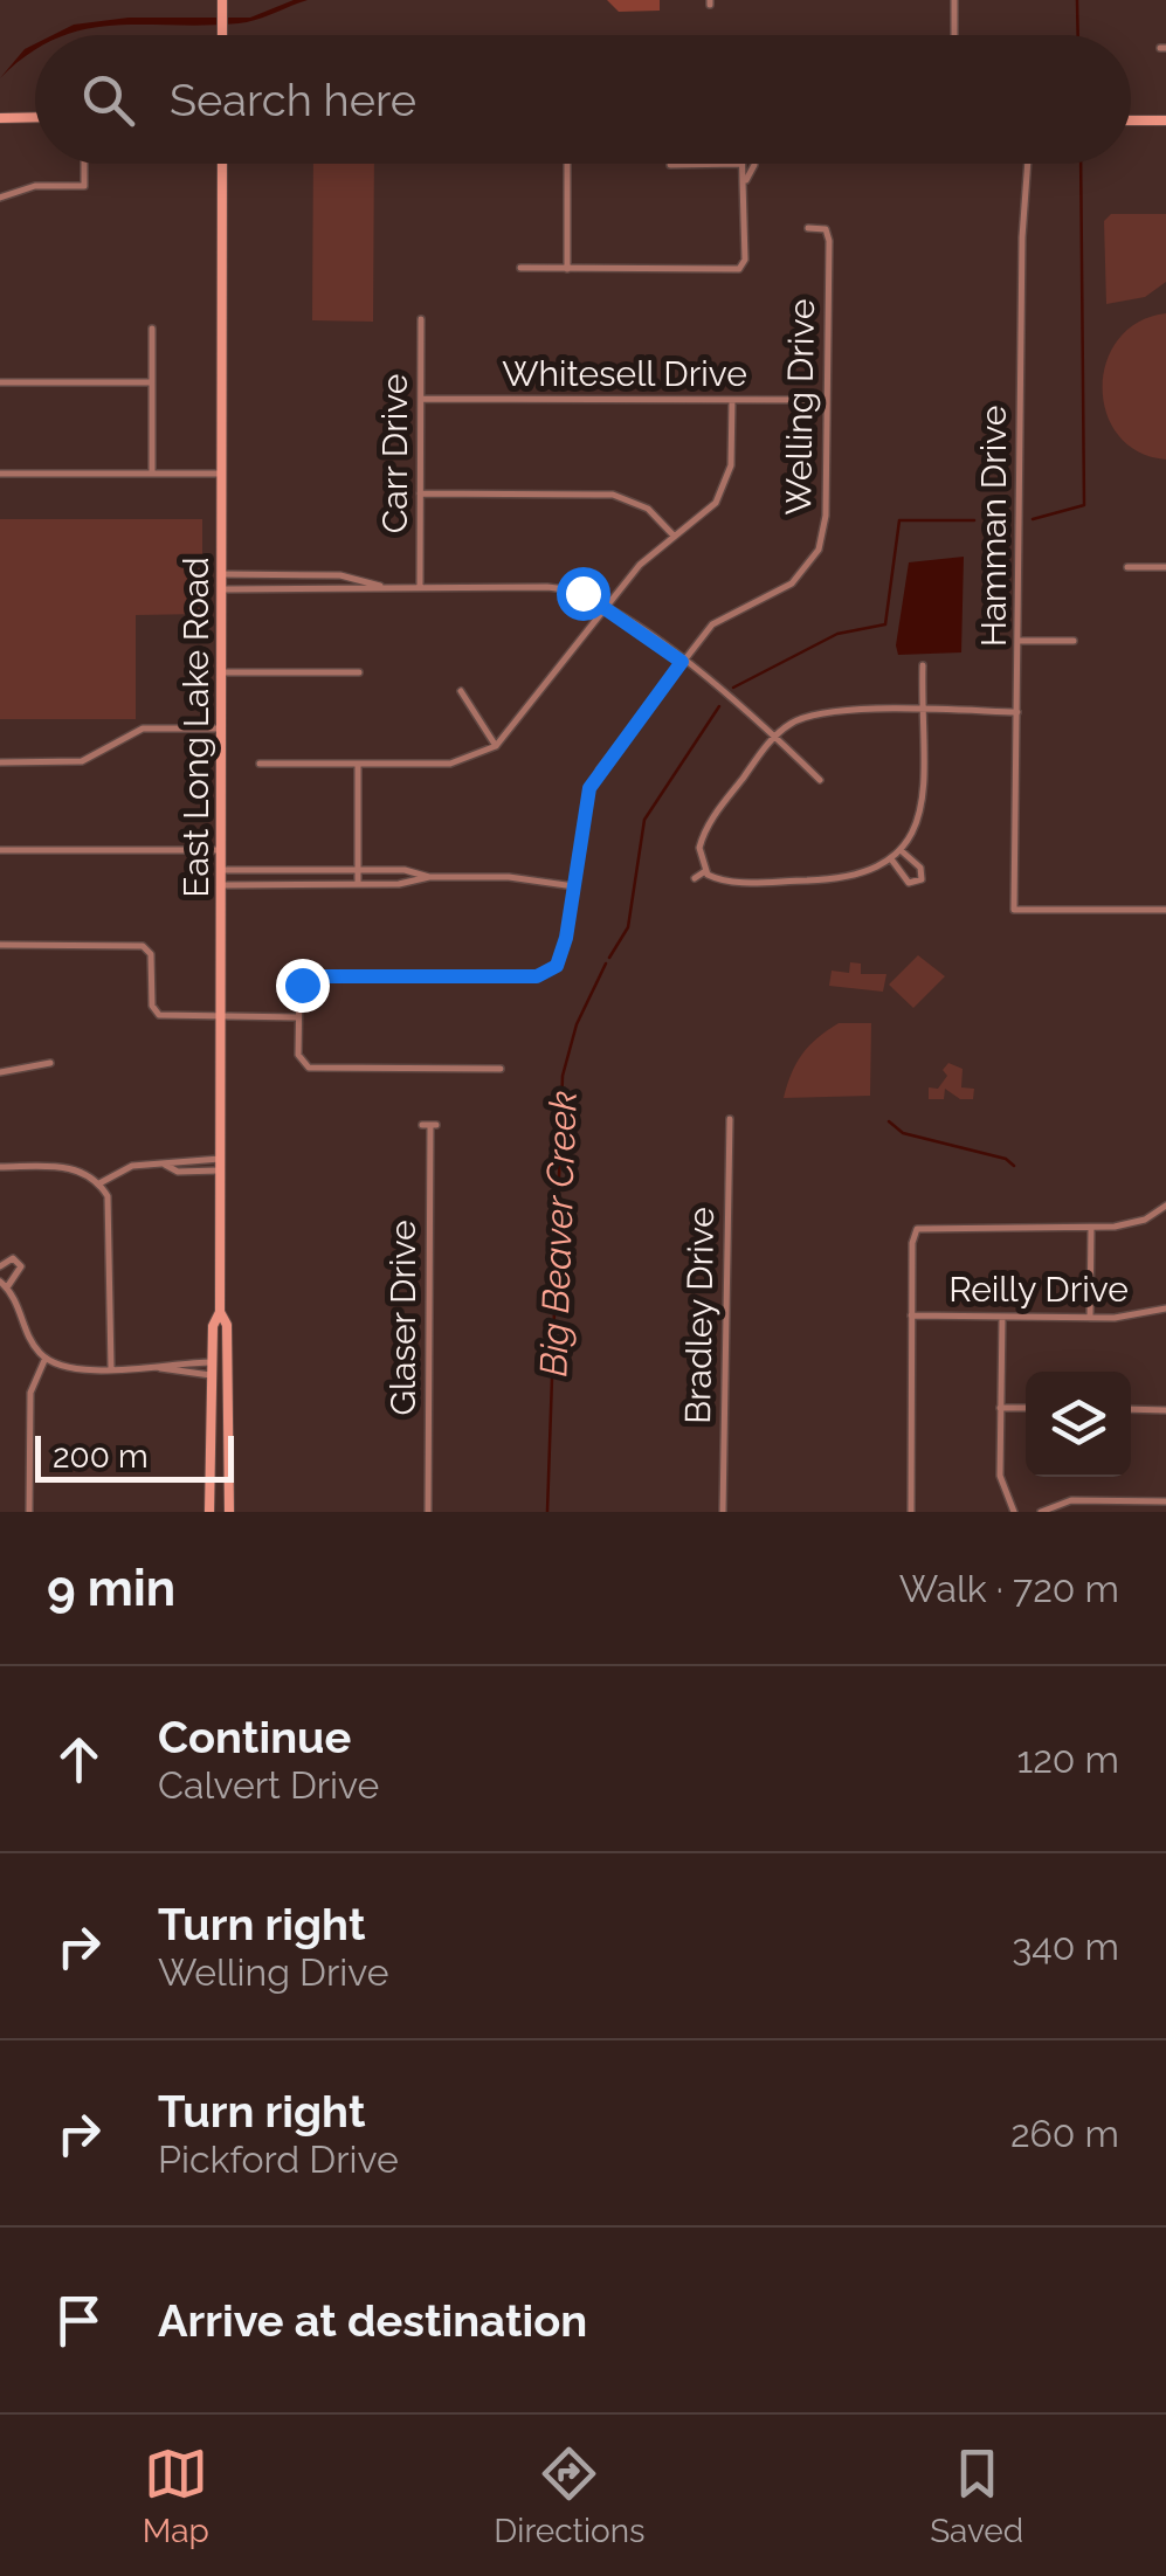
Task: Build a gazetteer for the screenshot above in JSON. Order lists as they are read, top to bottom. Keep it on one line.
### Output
{"streets":{"main road":["East Long Lake Road"],"street":["Whitesell Drive","Welling Drive","Carr Drive","Hamman Drive","Reilly Drive","Bradley Drive","Glaser Drive"]},"crossings":[["Whitesell Drive","Welling Drive"],["Whitesell Drive","Carr Drive"]],"water":["Big Beaver Creek"],"scale_bar":"200 m","page":{"search":"Search here","scale":"200 m","heading":["9 min","Walk · 720 m"],"list":[["Continue","Calvert Drive","120 m"],["Turn right","Welling Drive","340 m"],["Turn right","Pickford Drive","260 m"],"Arrive at destination"],"nav":["Map","Directions","Saved"]}}
